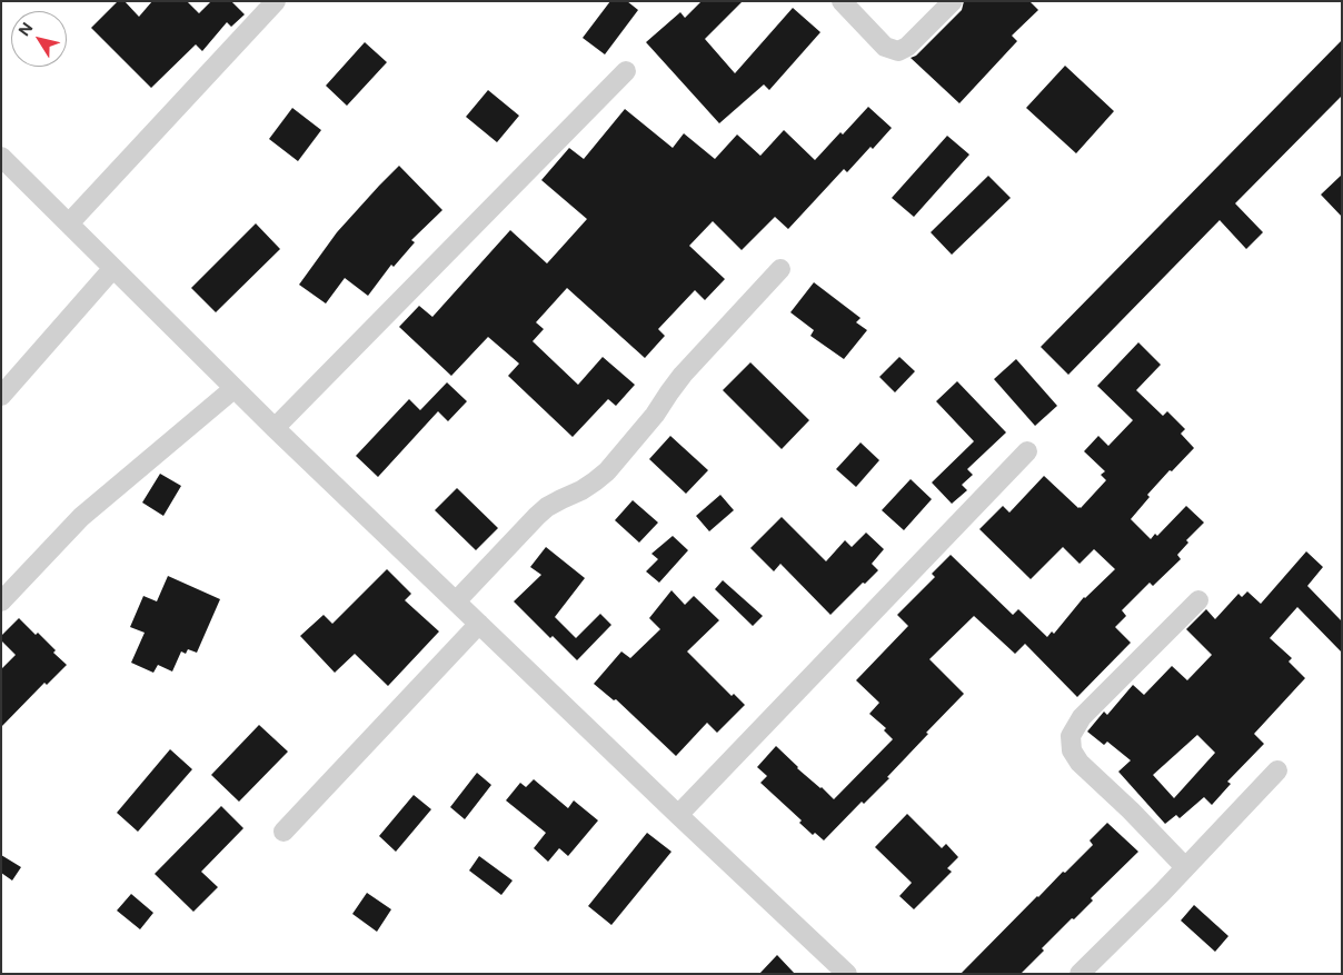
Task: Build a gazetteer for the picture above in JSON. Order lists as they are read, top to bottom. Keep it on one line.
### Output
{"north":"top left"}
